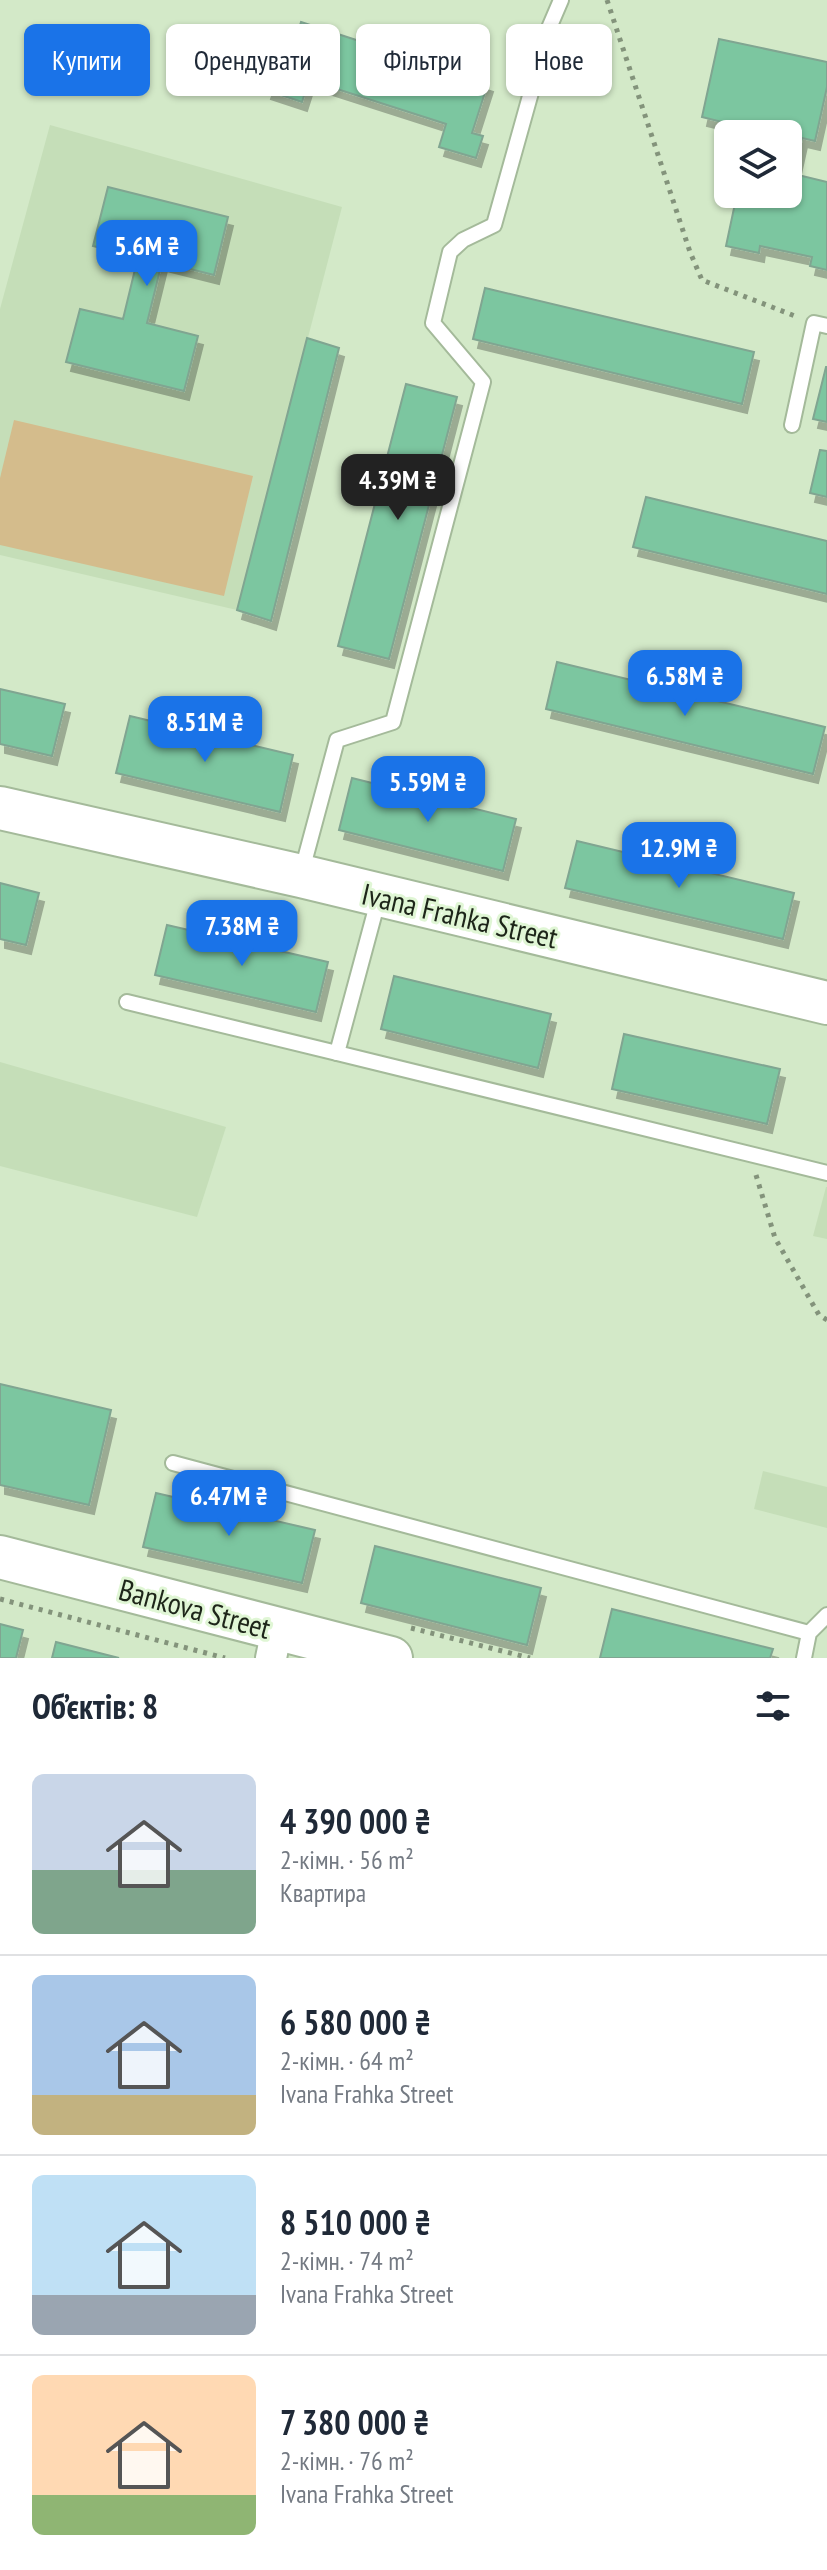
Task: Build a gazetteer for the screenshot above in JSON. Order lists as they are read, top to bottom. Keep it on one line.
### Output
{"streets":{"street":["Ivana Frahka Street","Bankova Street"]},"page":{"chip":["Купити","Орендувати","Фільтри","Нове"],"price":["5.6M ₴","4.39M ₴","6.58M ₴","8.51M ₴","5.59M ₴","12.9M ₴","7.38M ₴","6.47M ₴"],"heading":"Об’єктів: 8","list":[{"name":"4 390 000 ₴","note":"2-кімн. · 56 m² · Квартира"},{"name":"6 580 000 ₴","note":"2-кімн. · 64 m² · Ivana Frahka Street"},{"name":"8 510 000 ₴","note":"2-кімн. · 74 m² · Ivana Frahka Street"},{"name":"7 380 000 ₴","note":"2-кімн. · 76 m² · Ivana Frahka Street"}]}}
